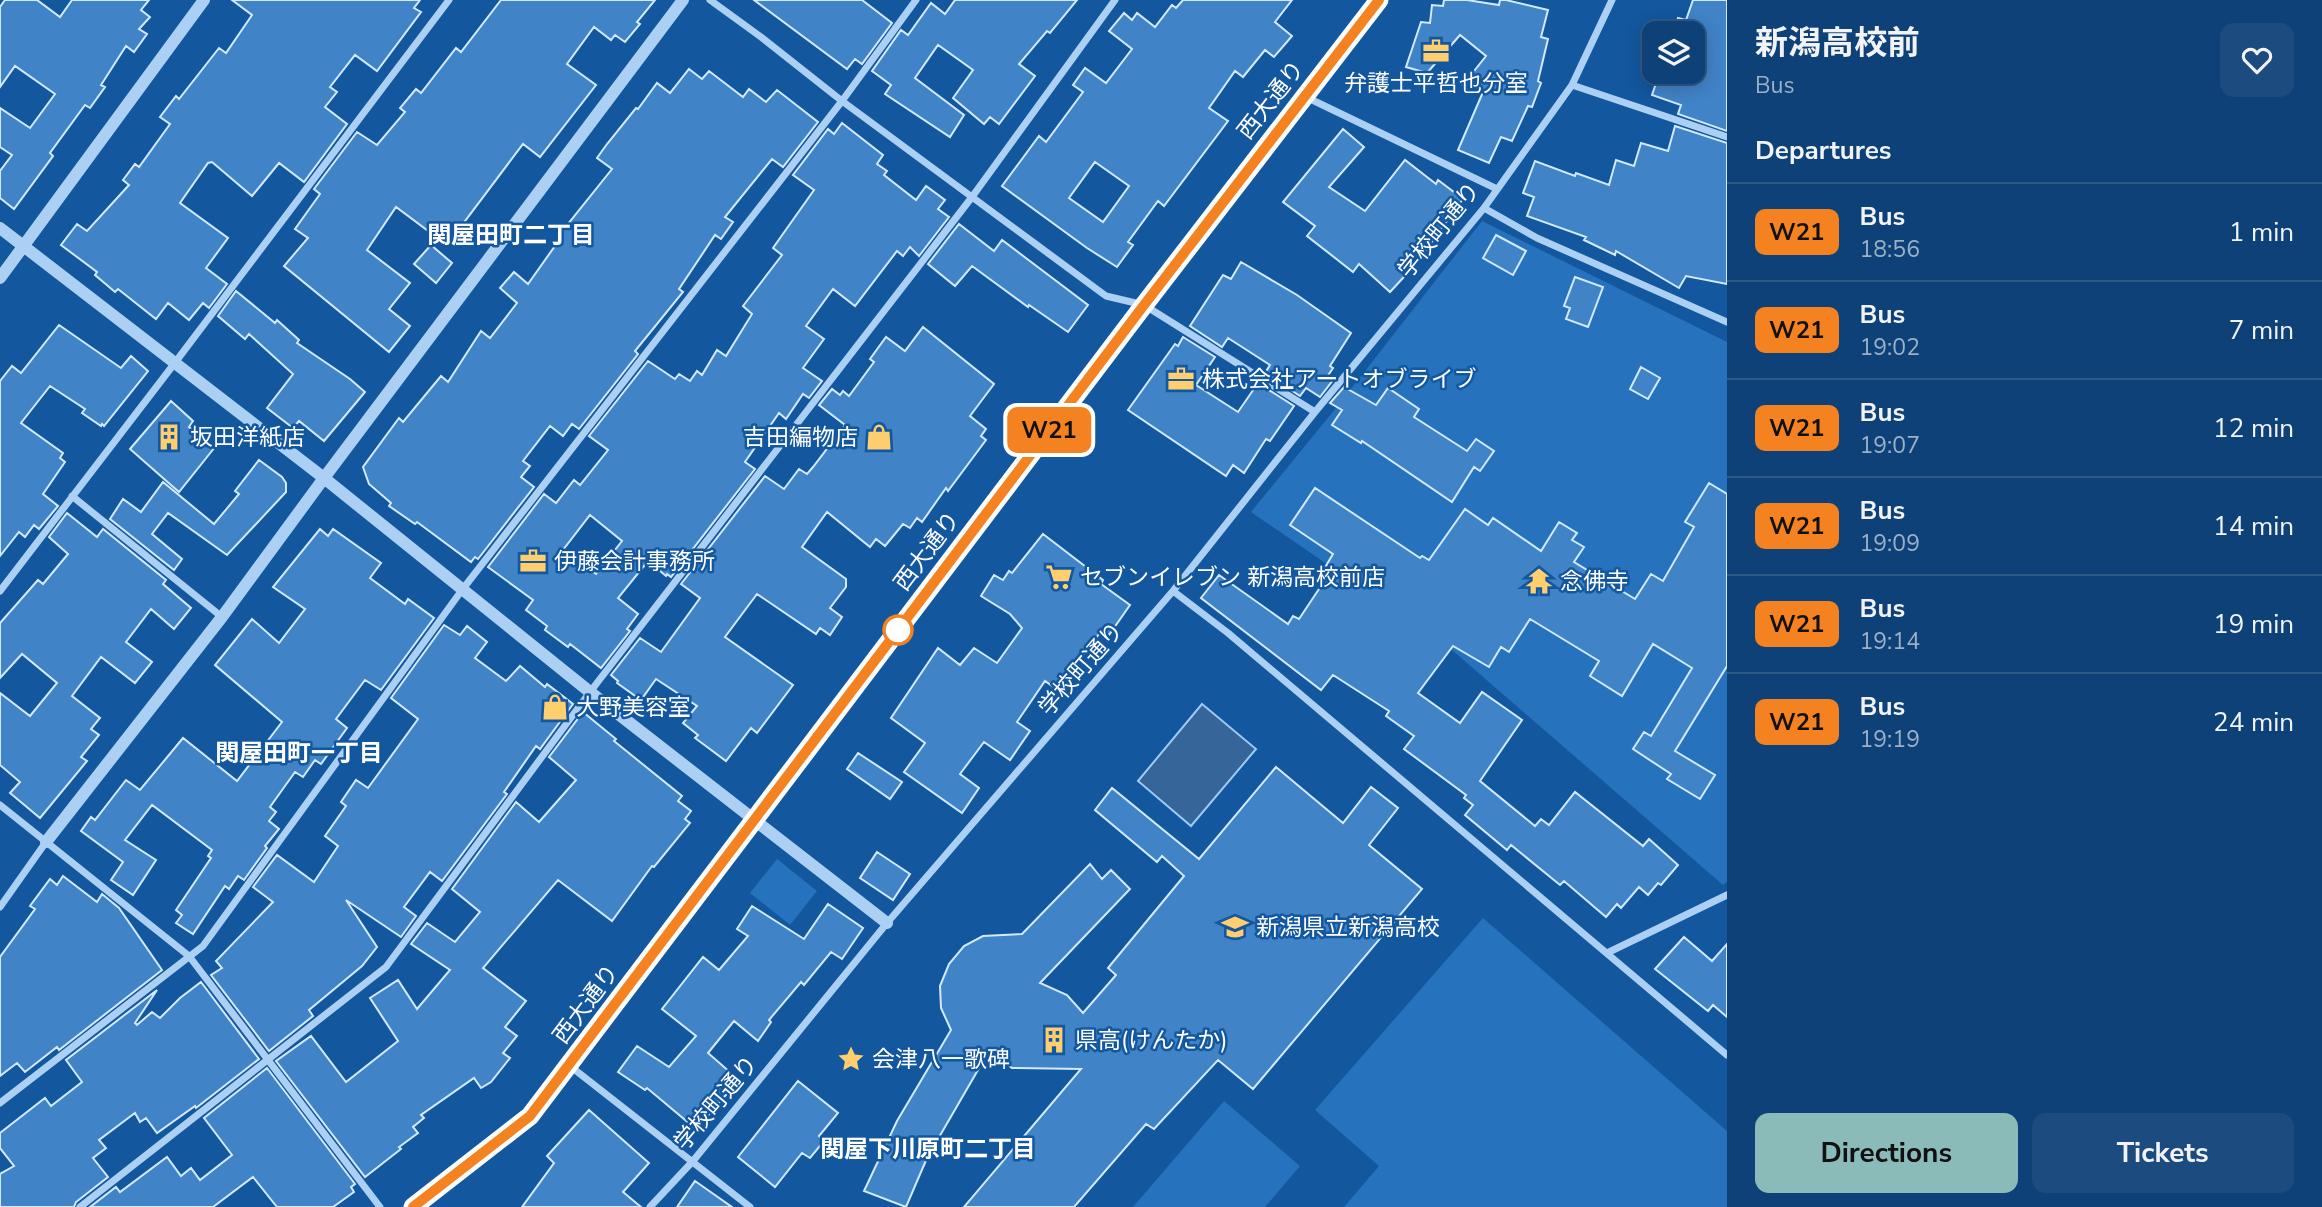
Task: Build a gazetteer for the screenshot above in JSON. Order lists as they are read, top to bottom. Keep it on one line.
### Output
{"streets":{"highway":["西大通り"],"street":["学校町通り"]},"districts":["関屋田町二丁目","関屋田町一丁目","関屋下川原町二丁目"],"places":{"office":["弁護士平哲也分室","株式会社アートオブライブ","伊藤会計事務所"],"building":["坂田洋紙店","県高(けんたか)"],"shop":["吉田編物店","大野美容室"],"supermarket":["セブンイレブン 新潟高校前店"],"temple":["念佛寺"],"school or university":["新潟県立新潟高校"],"place":["会津八一歌碑"]},"lines":["bus line W21"],"page":{"on_map":"W21","heading":[["新潟高校前","Bus"],"Departures"],"list":[{"mark":"W21","name":"Bus","note":"18:56","value":"1 min"},{"mark":"W21","name":"Bus","note":"19:02","value":"7 min"},{"mark":"W21","name":"Bus","note":"19:07","value":"12 min"},{"mark":"W21","name":"Bus","note":"19:09","value":"14 min"},{"mark":"W21","name":"Bus","note":"19:14","value":"19 min"},{"mark":"W21","name":"Bus","note":"19:19","value":"24 min"}],"buttons":["Directions","Tickets"]}}
